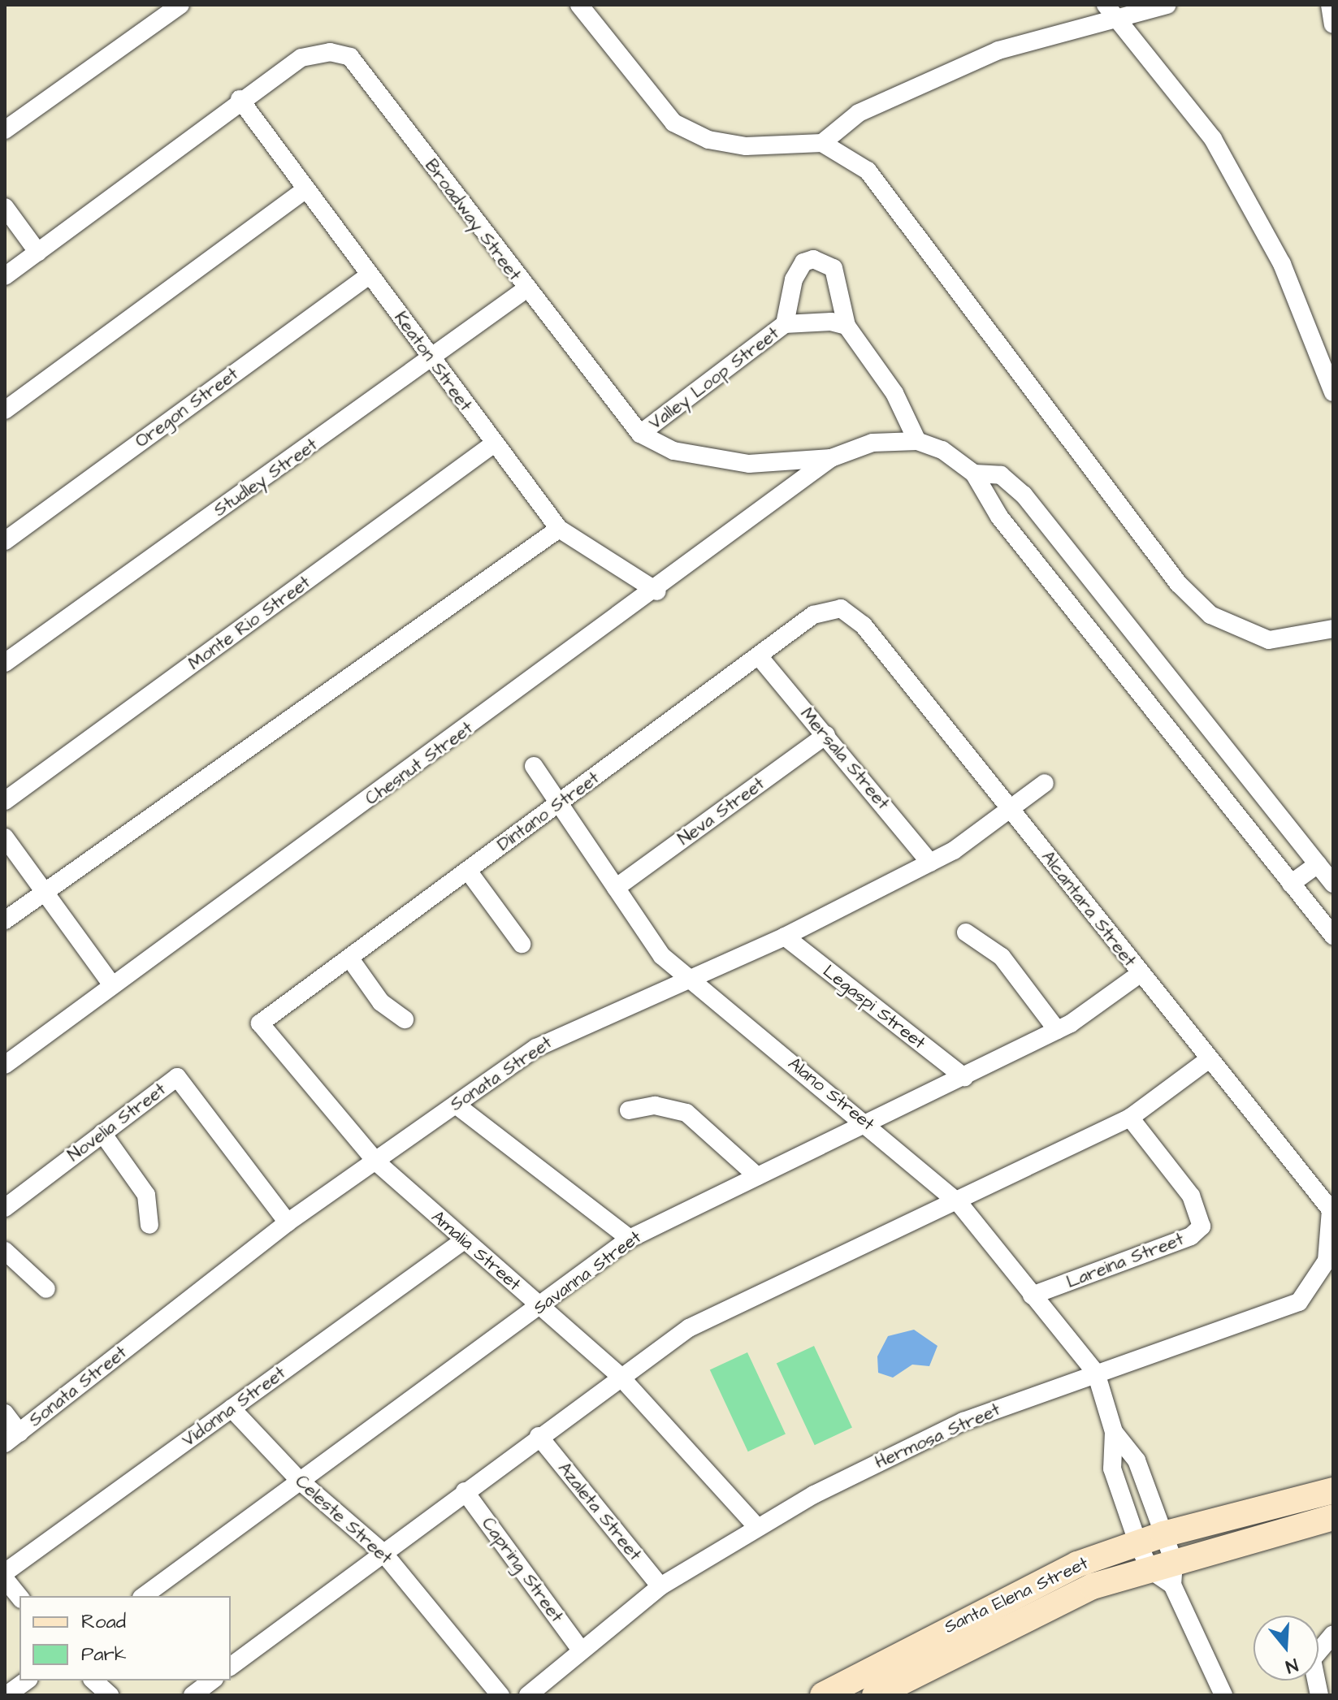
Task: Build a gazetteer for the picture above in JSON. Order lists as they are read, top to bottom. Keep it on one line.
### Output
{"streets":{"street":["Broadway Street","Keaton Street","Valley Loop Street","Oregon Street","Studley Street","Monte Rio Street","Mersala Street","Chesnut Street","Dintano Street","Neva Street","Alcantara Street","Legaspi Street","Sonata Street","Alano Street","Novelia Street","Amalia Street","Lareina Street","Savanna Street","Vidonna Street","Hermosa Street","Azaleta Street","Celeste Street","Capring Street","Santa Elena Street"]},"crossings":[["Broadway Street","Keaton Street"],["Broadway Street","Valley Loop Street"],["Broadway Street","Studley Street"],["Broadway Street","Chesnut Street"],["Keaton Street","Oregon Street"],["Keaton Street","Studley Street"],["Keaton Street","Monte Rio Street"],["Keaton Street","Chesnut Street"],["Mersala Street","Dintano Street"],["Mersala Street","Neva Street"],["Mersala Street","Sonata Street"],["Dintano Street","Alcantara Street"],["Dintano Street","Alano Street"],["Dintano Street","Amalia Street"],["Neva Street","Alano Street"],["Alcantara Street","Sonata Street"],["Alcantara Street","Savanna Street"],["Alcantara Street","Hermosa Street"],["Legaspi Street","Sonata Street"],["Legaspi Street","Savanna Street"],["Sonata Street","Alano Street"],["Sonata Street","Novelia Street"],["Sonata Street","Amalia Street"],["Alano Street","Lareina Street"],["Alano Street","Savanna Street"],["Alano Street","Hermosa Street"],["Amalia Street","Savanna Street"],["Amalia Street","Vidonna Street"],["Amalia Street","Hermosa Street"],["Savanna Street","Celeste Street"],["Vidonna Street","Celeste Street"],["Hermosa Street","Azaleta Street"],["Hermosa Street","Capring Street"]],"legend":["Road","Park"],"north":"bottom"}
